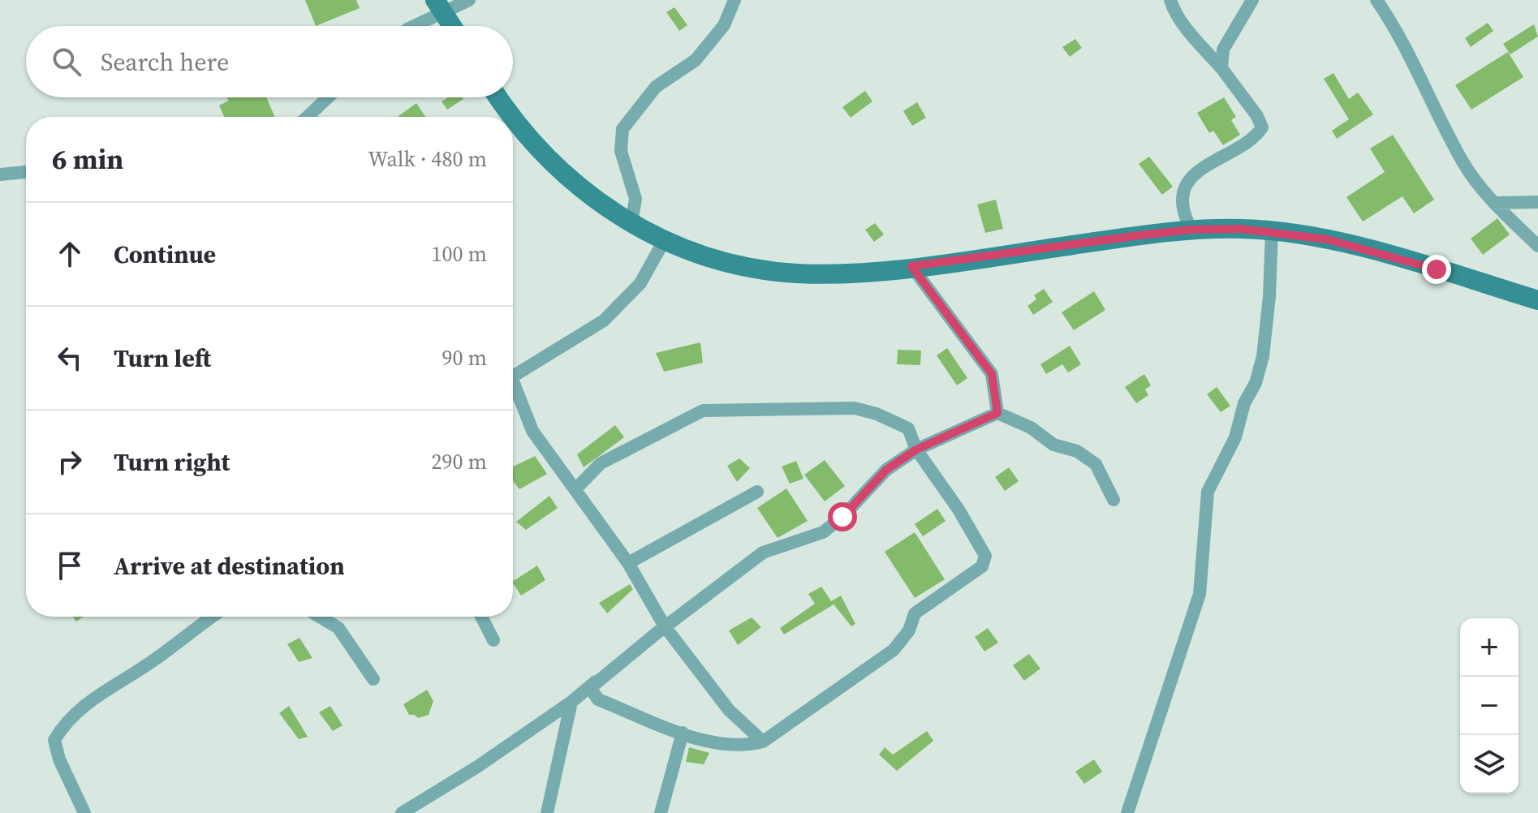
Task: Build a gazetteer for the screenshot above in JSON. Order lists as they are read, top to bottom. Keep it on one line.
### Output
{"page":{"search":"Search here","heading":["6 min","Walk · 480 m"],"list":[["Continue","100 m"],["Turn left","90 m"],["Turn right","290 m"],"Arrive at destination"],"map_buttons":["+","−"]}}
